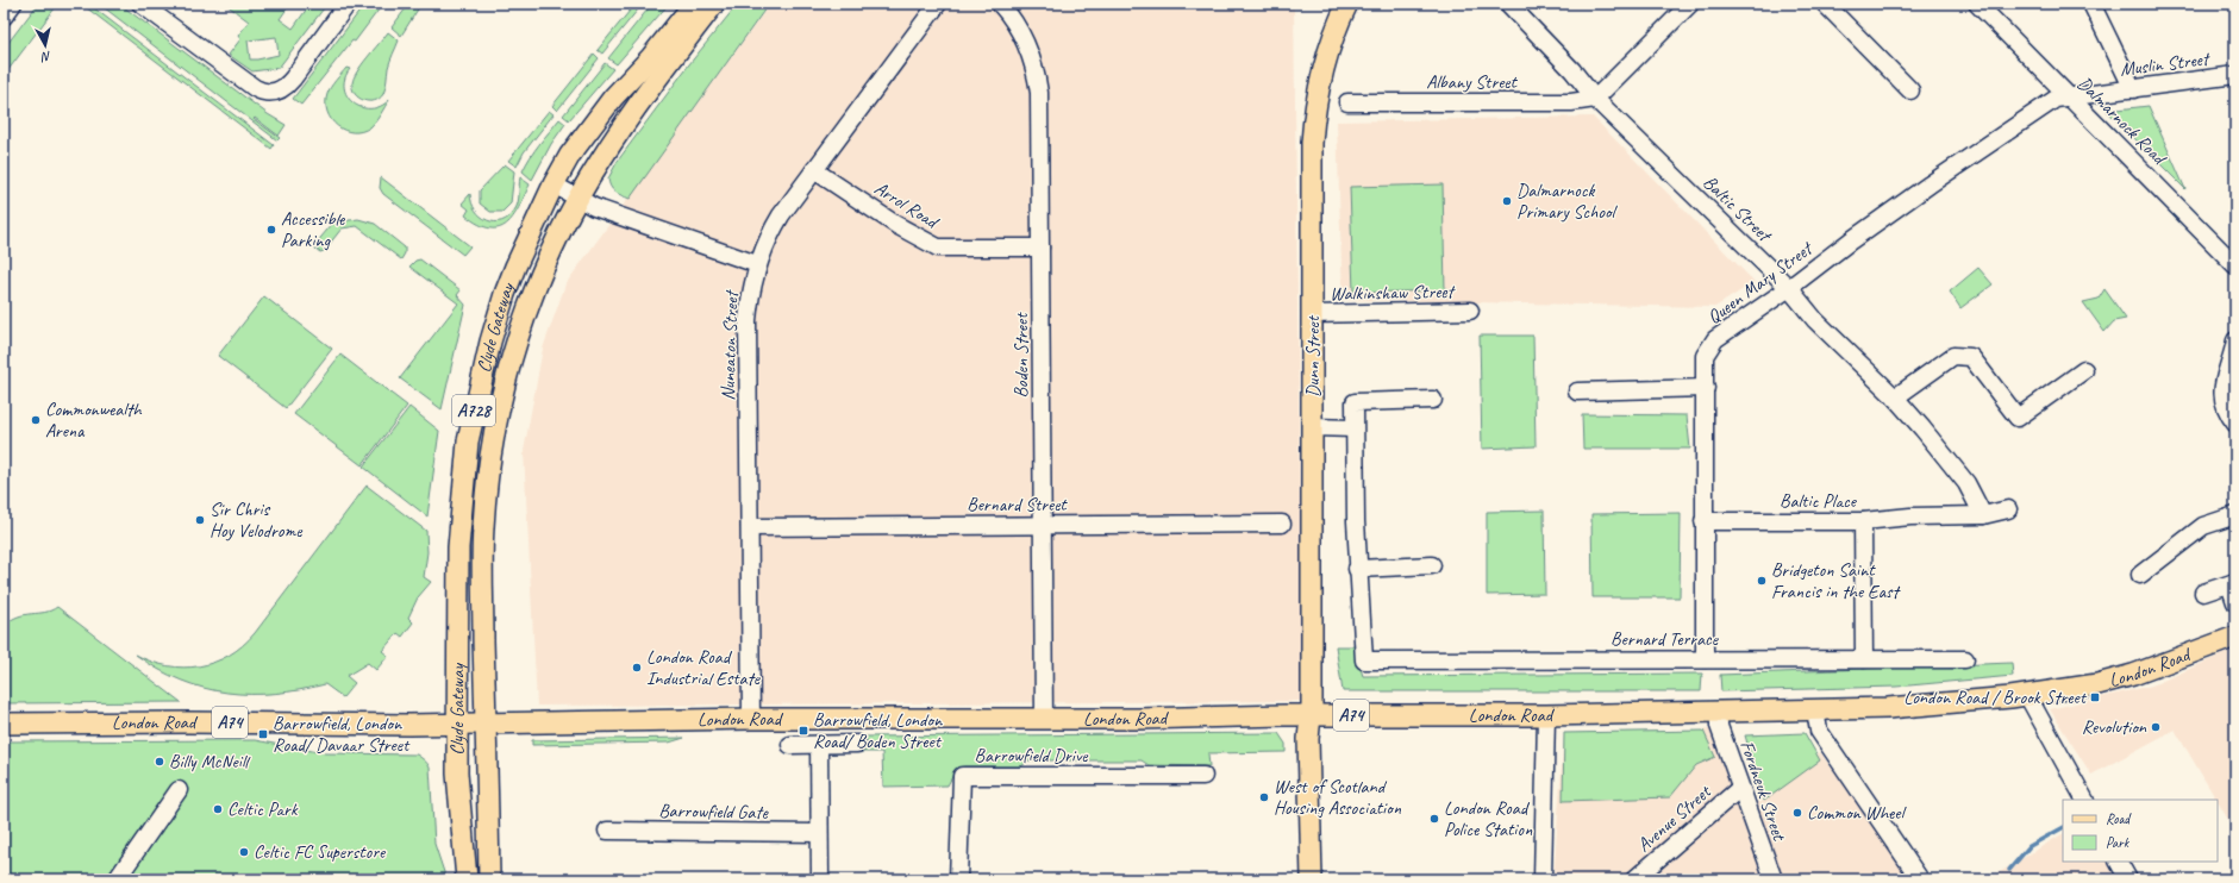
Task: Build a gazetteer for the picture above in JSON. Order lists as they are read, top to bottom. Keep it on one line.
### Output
{"streets":{"main road":["Clyde Gateway","Dunn Street","A728","London Road","A74"],"street":["Muslin Street","Albany Street","Dalmarnock Road","Arrol Road","Baltic Street","Queen Mary Street","Walkinshaw Street","Nuneaton Street","Boden Street","Baltic Place","Bernard Street","Bernard Terrace","Barrowfield Drive","Fordneuk Street","Barrowfield Gate","Avenue Street"]},"crossings":[["Muslin Street","Dalmarnock Road"],["Muslin Street","Queen Mary Street"],["Albany Street","Baltic Street"],["Dalmarnock Road","Queen Mary Street"],["Arrol Road","Nuneaton Street"],["Arrol Road","Boden Street"],["Baltic Street","Queen Mary Street"],["Baltic Street","Baltic Place"],["Queen Mary Street","Baltic Place"],["Queen Mary Street","Bernard Terrace"],["Walkinshaw Street","Dunn Street"],["Clyde Gateway","London Road"],["Nuneaton Street","Bernard Street"],["Nuneaton Street","London Road"],["Boden Street","Bernard Street"],["Boden Street","London Road"],["Dunn Street","London Road"],["London Road","Fordneuk Street"],["Fordneuk Street","Avenue Street"]],"places":{"other":["Dalmarnock Primary School","Accessible Parking","Commonwealth Arena","Sir Chris Hoy Velodrome","Bridgeton Saint Francis in the East","London Road Industrial Estate","Revolution","Billy McNeill","West of Scotland Housing Association","Celtic Park","Common Wheel","London Road Police Station","Celtic FC Superstore"],"transit":["London Road / Brook Street","Barrowfield, London Road/ Boden Street","Barrowfield, London Road/ Davaar Street"]},"legend":["Road","Park"],"north":"bottom"}
